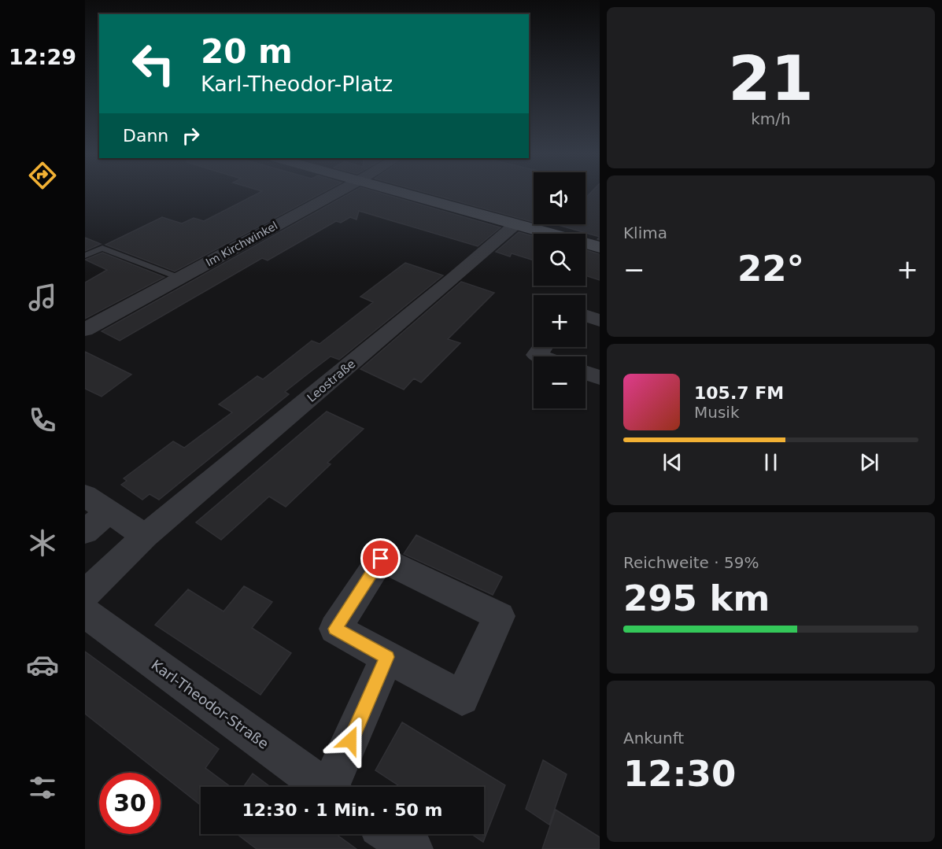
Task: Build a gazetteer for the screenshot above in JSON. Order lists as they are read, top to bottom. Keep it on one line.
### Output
{"streets":{"street":["Im Kirchwinkel","Leostraße","Karl-Theodor-Straße"]},"page":{"tabs":"12:29","tile":[["21","km/h"],"Klima",["Reichweite · 59%","295 km"],["Ankunft","12:30"]],"turn":["20 m","Karl-Theodor-Platz"],"then":"Dann","map_buttons":["+","−"],"heat":["−","22°","+"],"song":["105.7 FM","Musik"],"limit":"30","trip":"12:30 · 1 Min. · 50 m"}}
